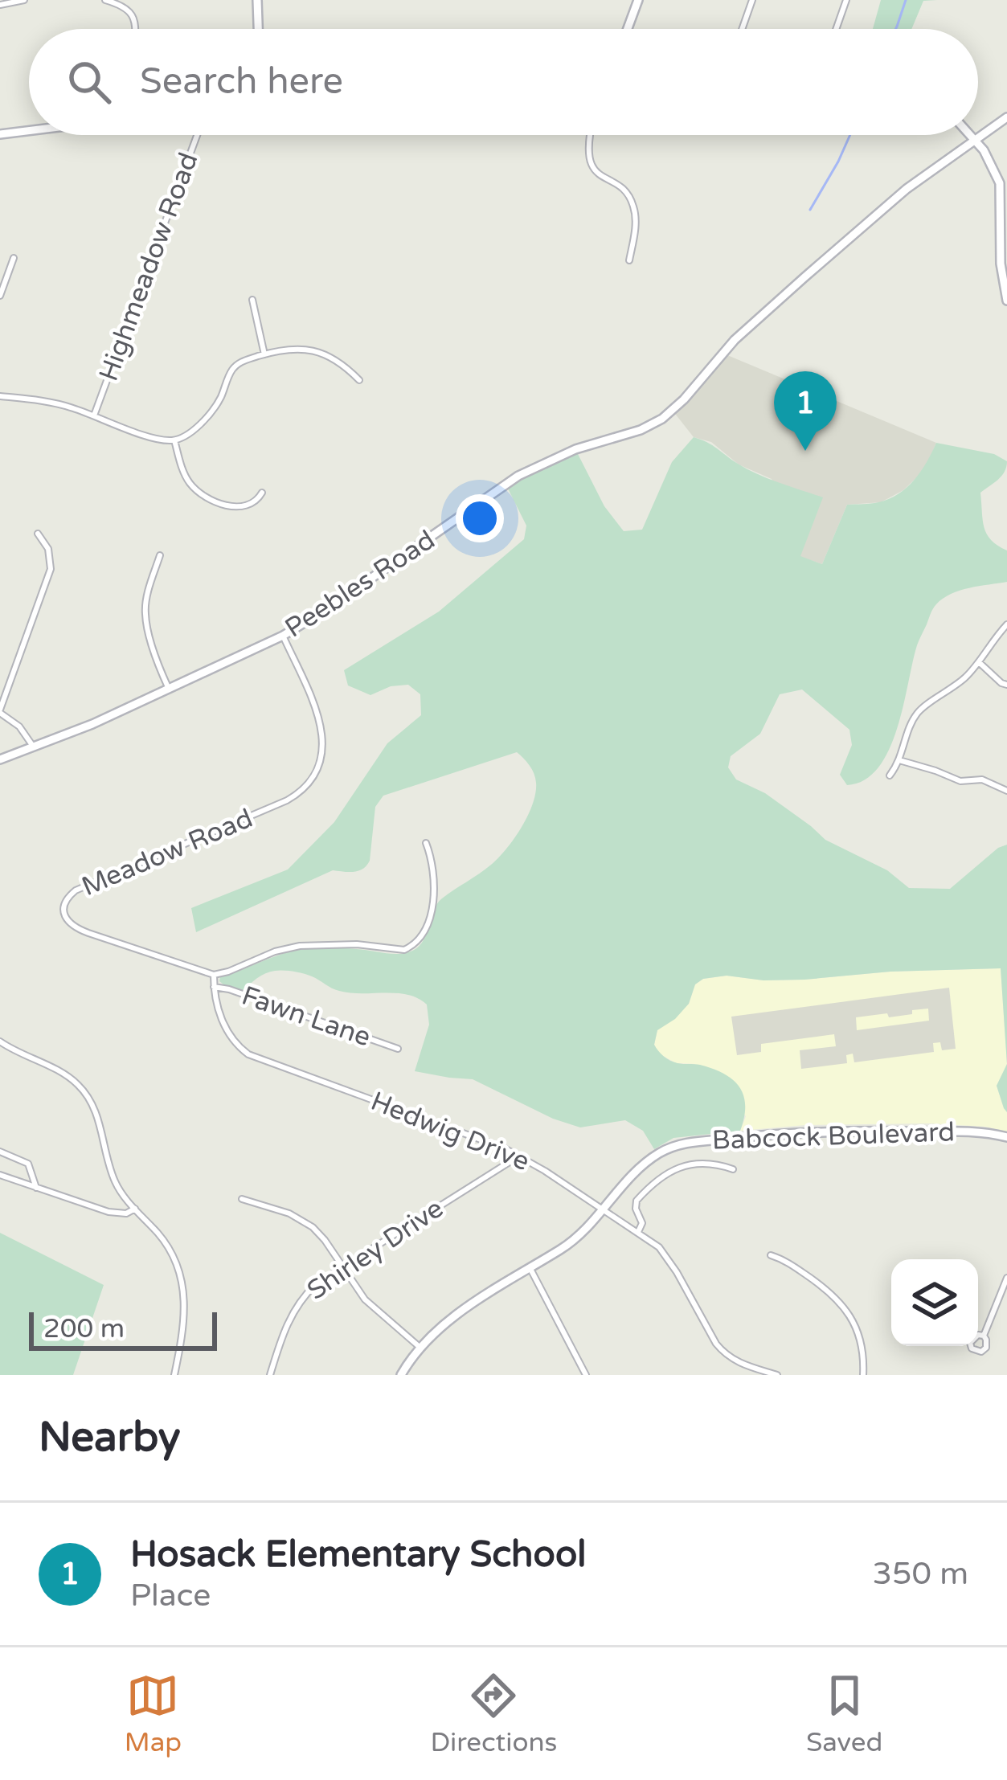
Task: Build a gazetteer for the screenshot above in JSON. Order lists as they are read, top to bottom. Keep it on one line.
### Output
{"streets":{"street":["Highmeadow Road","Peebles Road","Meadow Road","Fawn Lane","Hedwig Drive","Babcock Boulevard","Shirley Drive"]},"crossings":[["Peebles Road","Meadow Road"],["Meadow Road","Hedwig Drive"],["Fawn Lane","Hedwig Drive"],["Hedwig Drive","Babcock Boulevard"],["Hedwig Drive","Shirley Drive"]],"scale_bar":"200 m","page":{"search":"Search here","pins":"1","scale":"200 m","heading":"Nearby","list":[{"mark":"1","name":"Hosack Elementary School","note":"Place","value":"350 m"}],"nav":["Map","Directions","Saved"]}}
